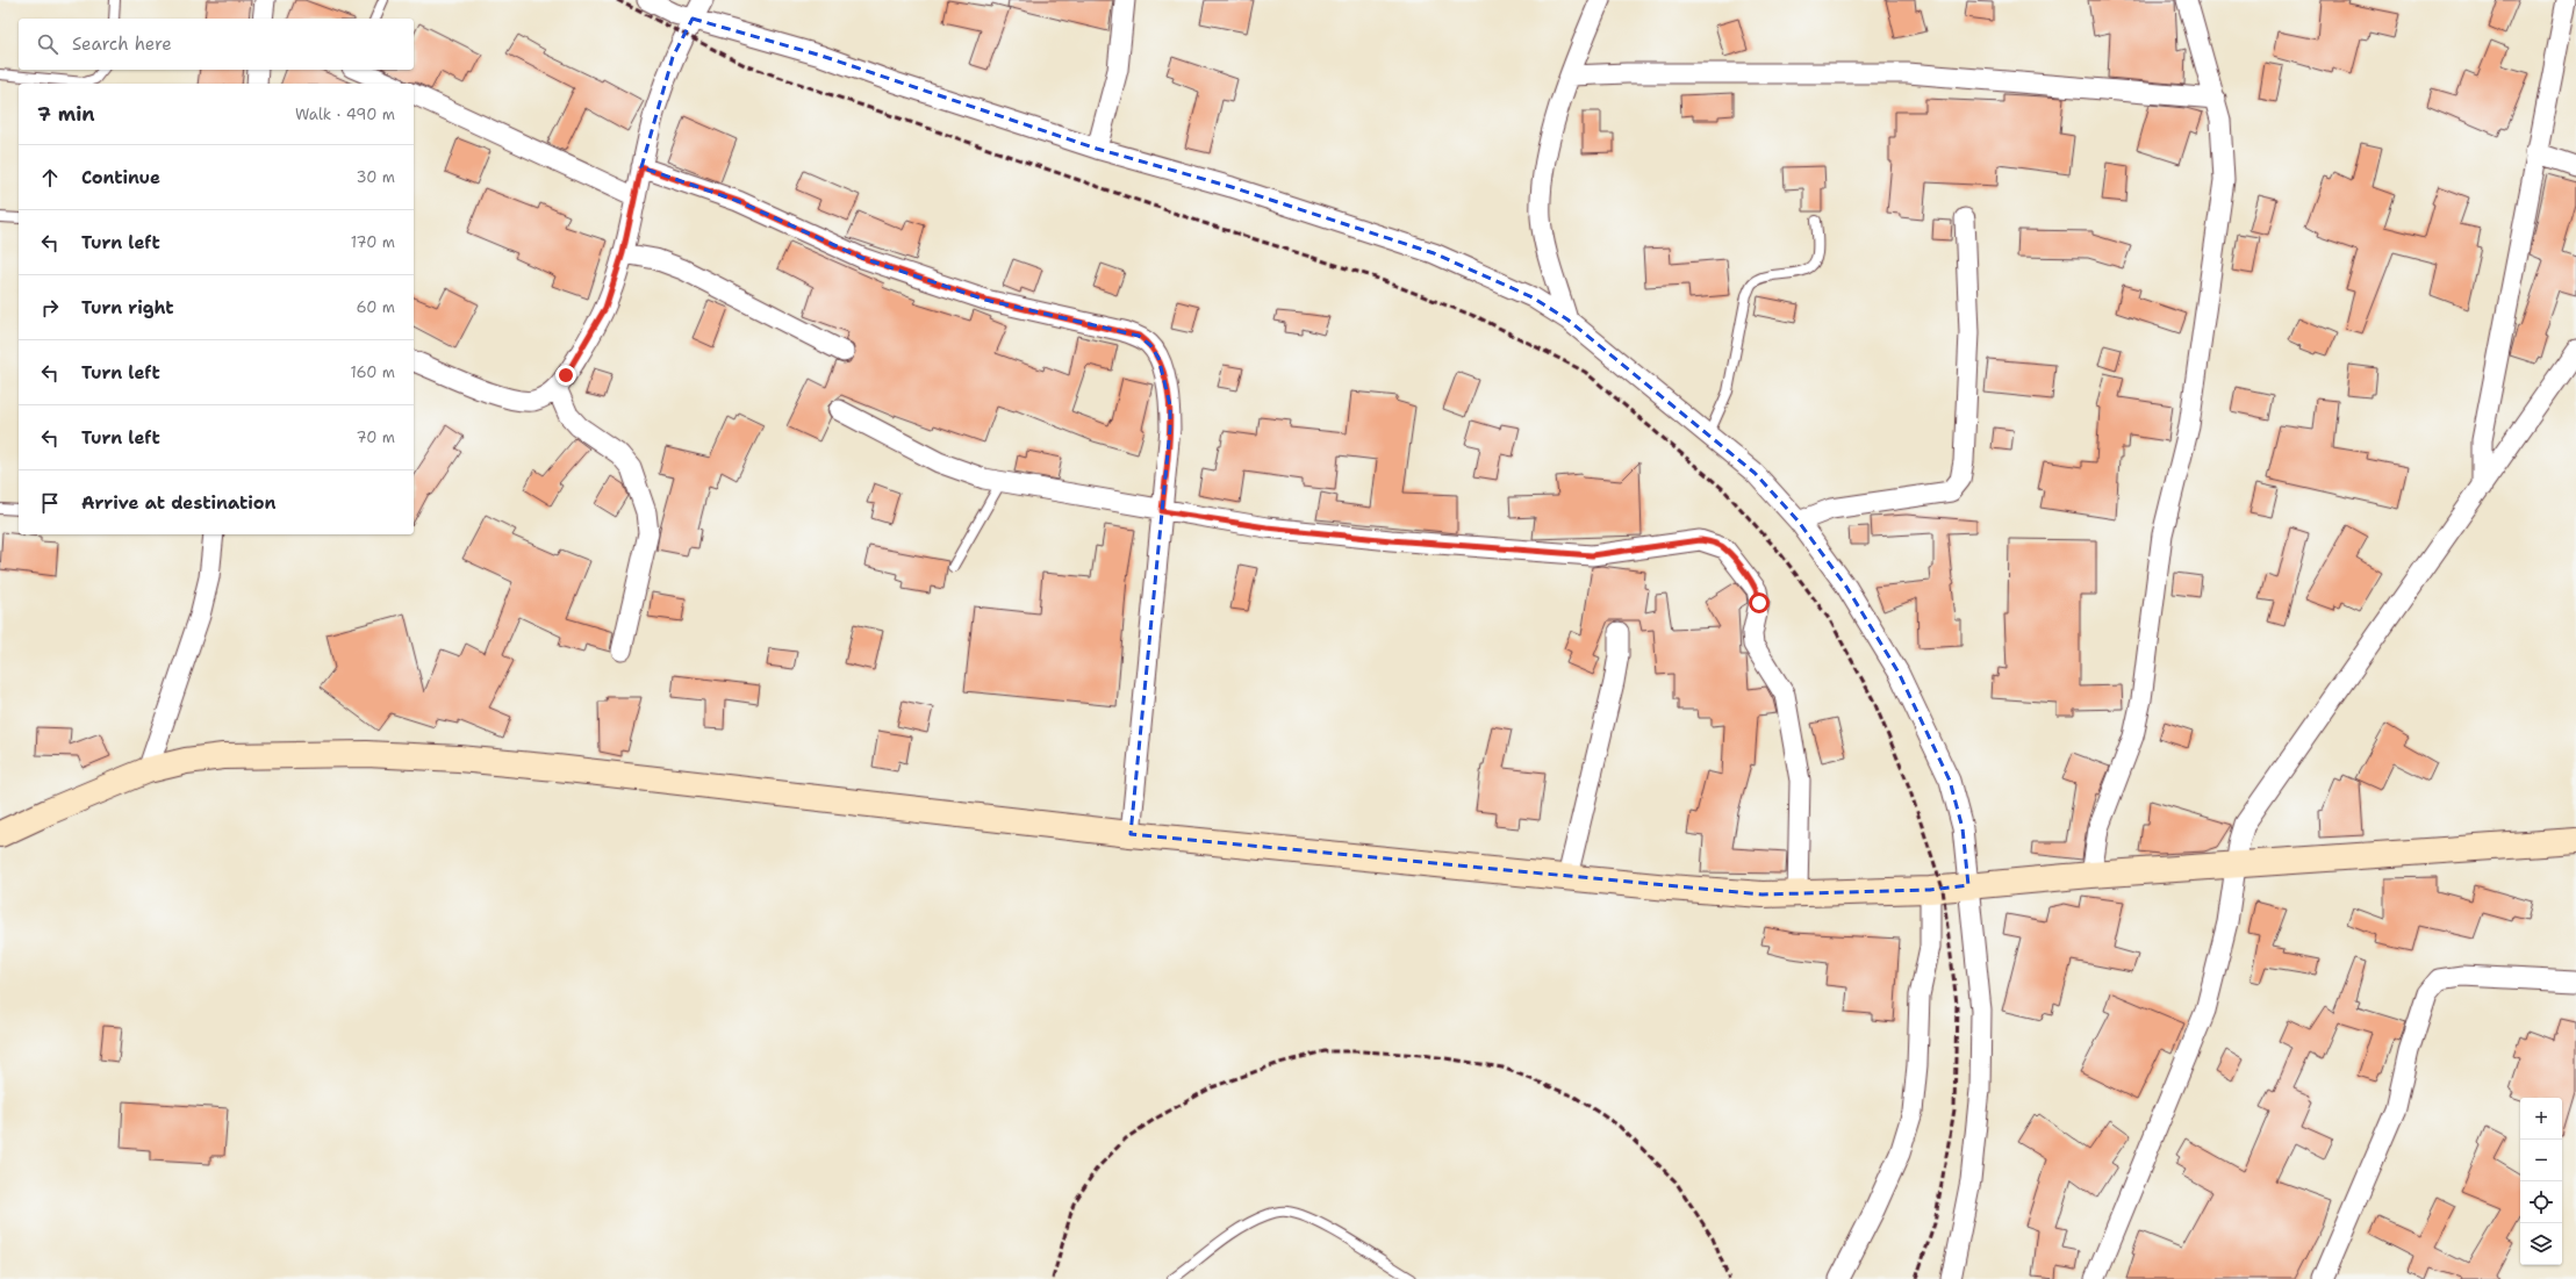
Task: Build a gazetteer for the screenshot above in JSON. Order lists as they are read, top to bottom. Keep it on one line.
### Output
{"page":{"search":"Search here","heading":["7 min","Walk · 490 m"],"list":[["Continue","30 m"],["Turn left","170 m"],["Turn right","60 m"],["Turn left","160 m"],["Turn left","70 m"],"Arrive at destination"],"map_buttons":["+","−"]}}
